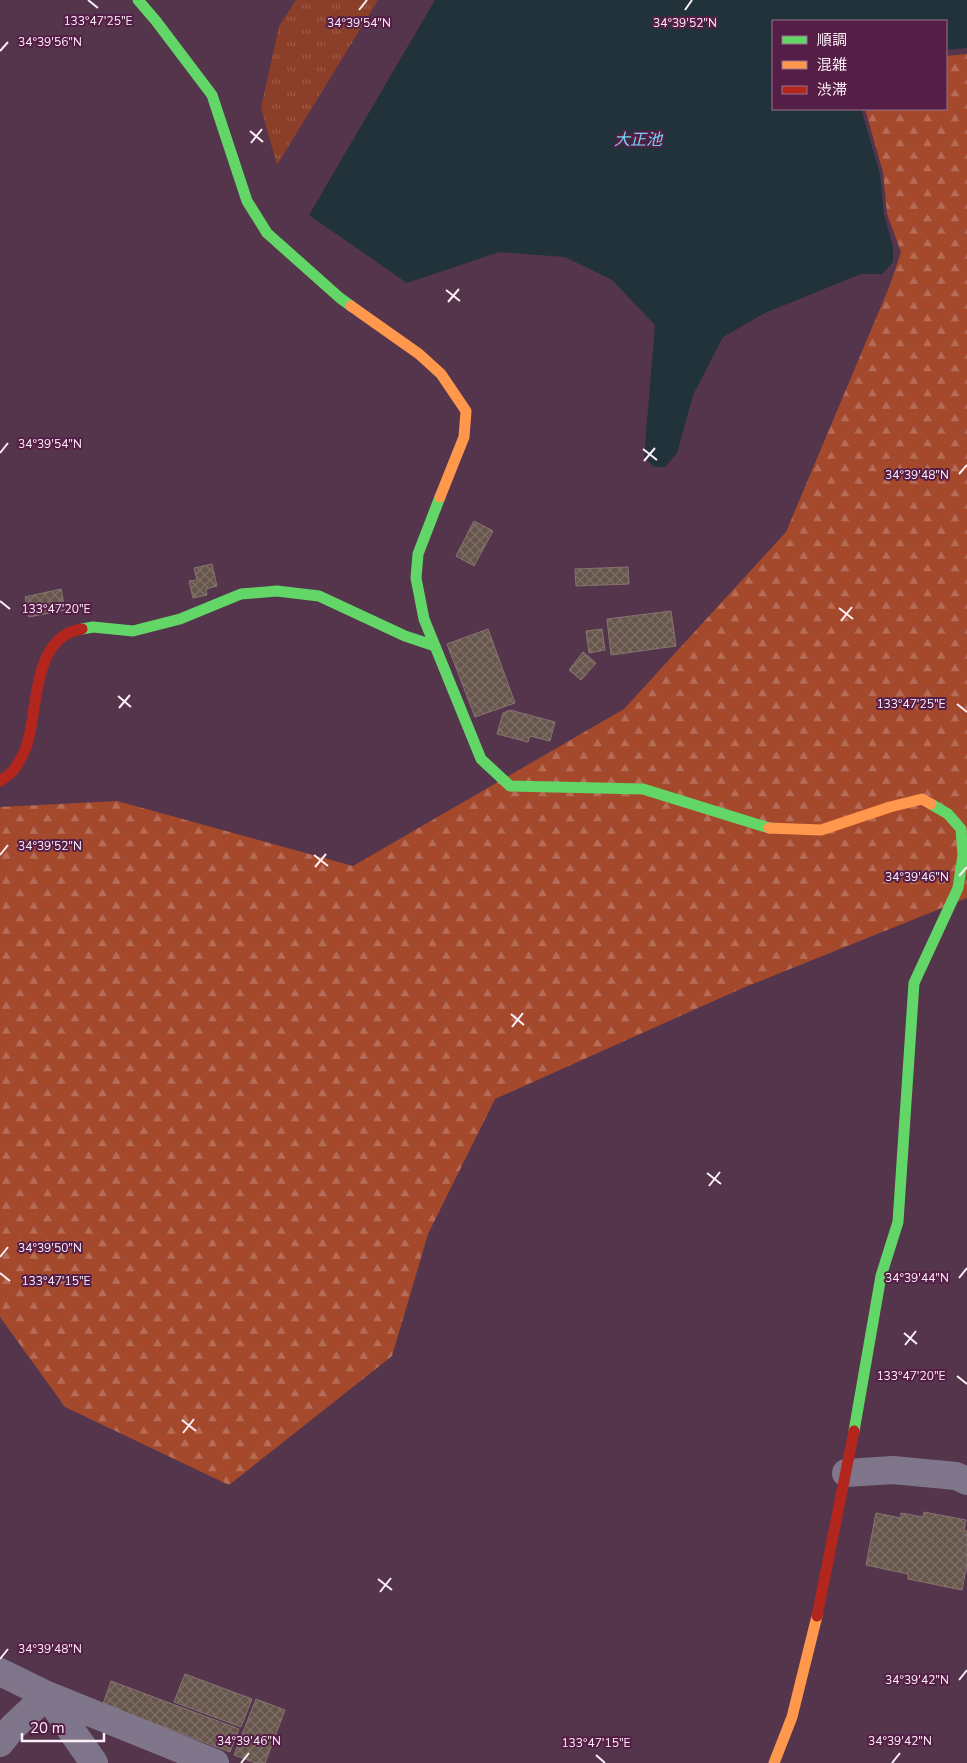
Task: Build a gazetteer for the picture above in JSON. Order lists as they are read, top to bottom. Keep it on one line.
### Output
{"water":["大正池"],"legend":["順調","混雑","渋滞"],"scale_bar":"20 m","coordinates":["133°47'25\"E","34°39'54\"N","34°39'52\"N","34°39'56\"N","34°39'48\"N","133°47'20\"E","34°39'46\"N","34°39'50\"N","34°39'44\"N","133°47'15\"E","34°39'42\"N"]}
